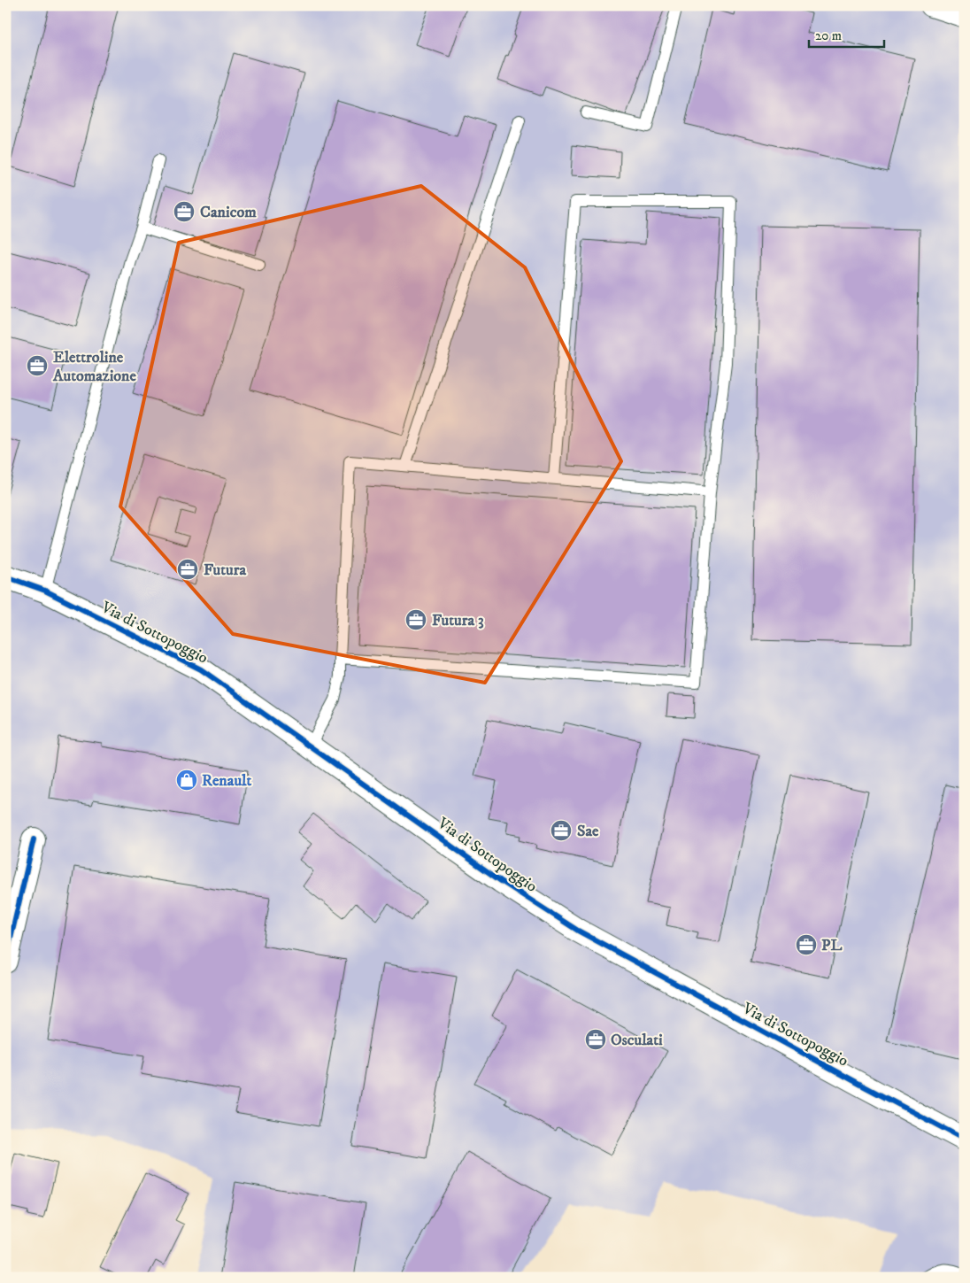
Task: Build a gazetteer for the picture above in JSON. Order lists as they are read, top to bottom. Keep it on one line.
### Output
{"streets":{"street":["Via di Sottopoggio"]},"places":{"office":["Canicom","Elettroline Automazione","Futura","Futura 3","Sae","PL","Osculati"],"shop":["Renault"]},"scale_bar":"20 m"}
